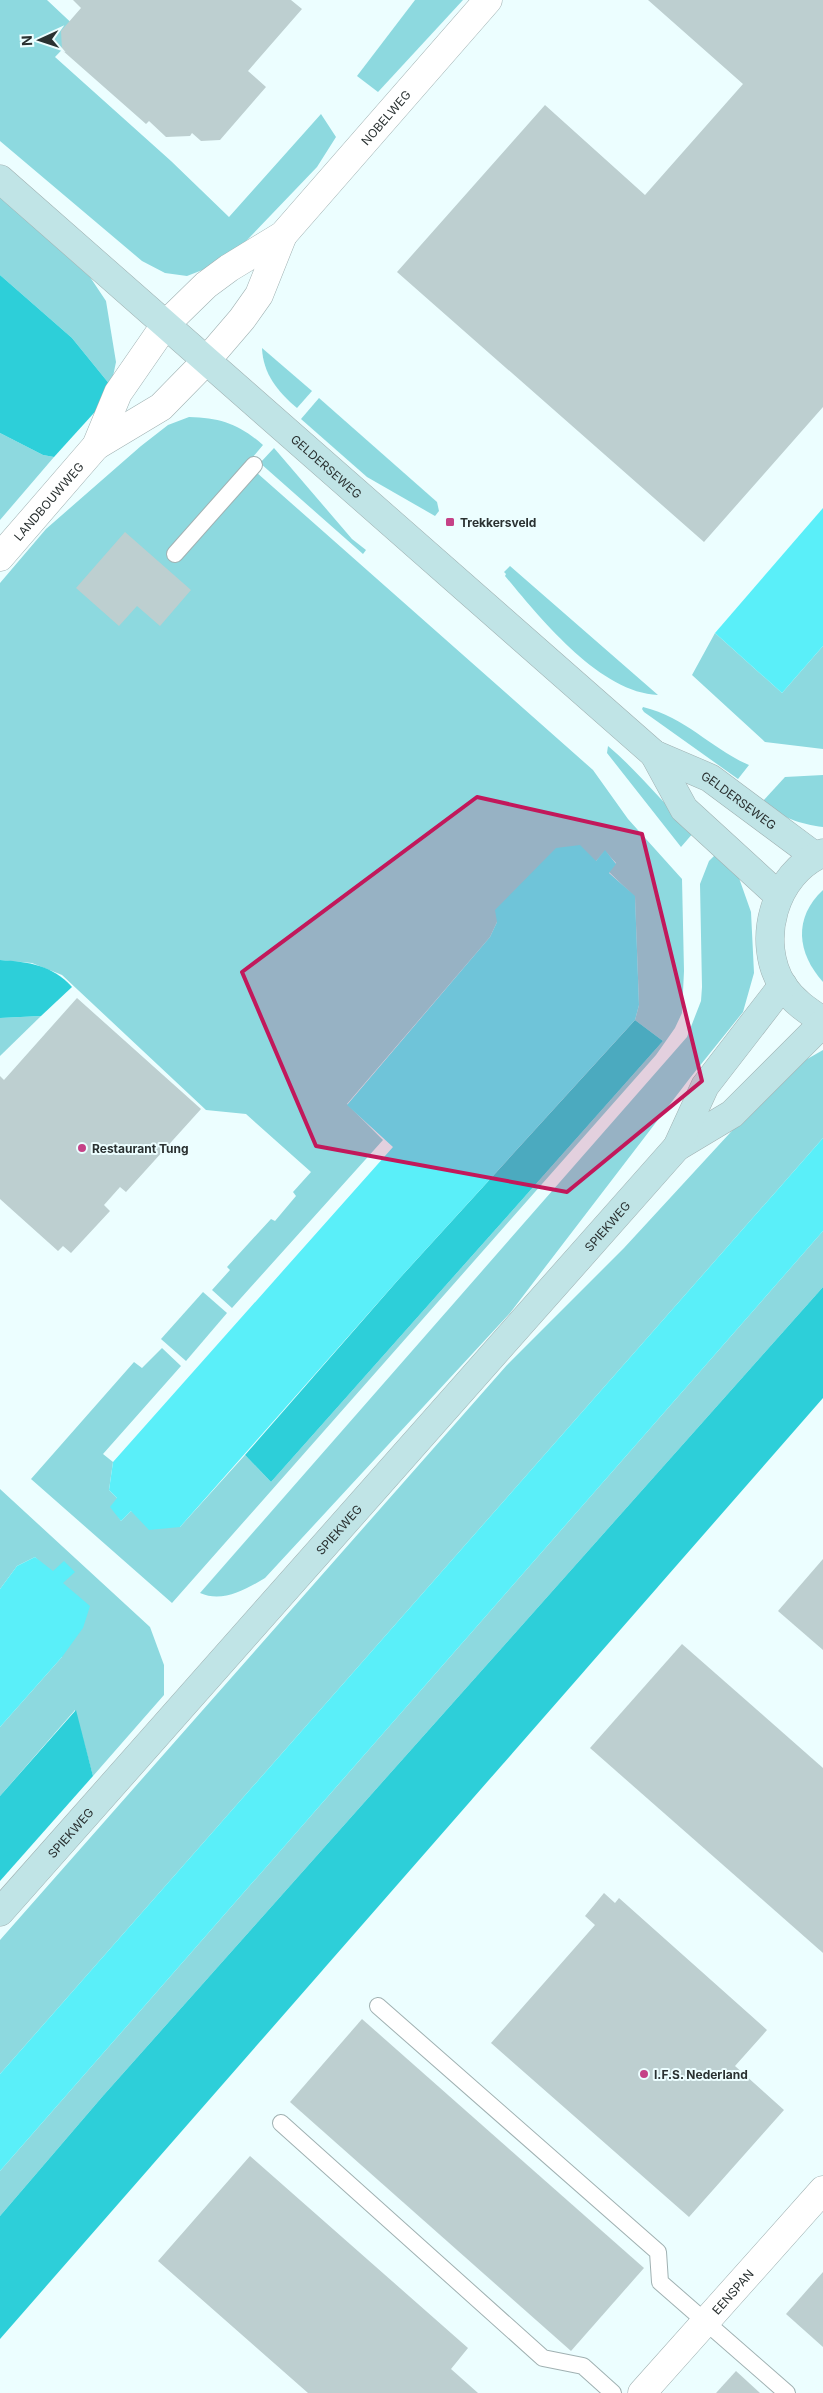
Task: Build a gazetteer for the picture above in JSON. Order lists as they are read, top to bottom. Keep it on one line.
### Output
{"streets":{"main road":["GELDERSEWEG","SPIEKWEG"],"street":["NOBELWEG","LANDBOUWWEG","EENSPAN"]},"crossings":[["NOBELWEG","GELDERSEWEG"],["NOBELWEG","LANDBOUWWEG"],["GELDERSEWEG","LANDBOUWWEG"]],"places":{"transit":["Trekkersveld"],"other":["Restaurant Tung","I.F.S. Nederland"]},"north":"left"}
